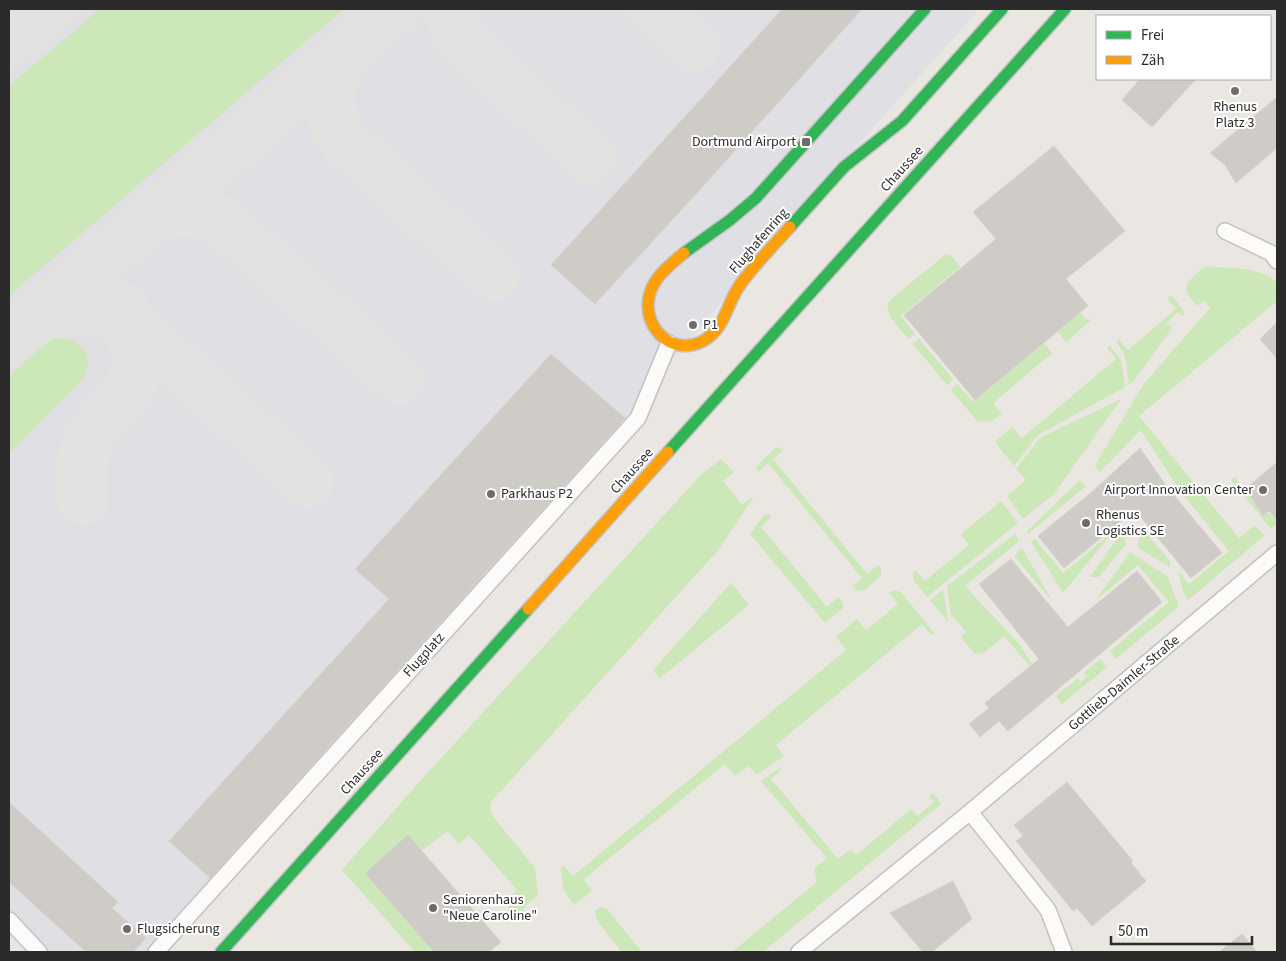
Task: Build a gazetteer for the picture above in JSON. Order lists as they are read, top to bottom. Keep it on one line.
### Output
{"streets":{"main road":["Chaussee","Flughafenring"],"street":["Flugplatz","Gottlieb-Daimler-Straße"]},"crossings":[["Flughafenring","Flugplatz"]],"places":{"other":["Rhenus Platz 3","P1","Airport Innovation Center","Parkhaus P2","Rhenus Logistics SE","Seniorenhaus \"Neue Caroline\"","Flugsicherung"],"transit":["Dortmund Airport"]},"legend":["Frei","Zäh"],"scale_bar":"50 m"}
